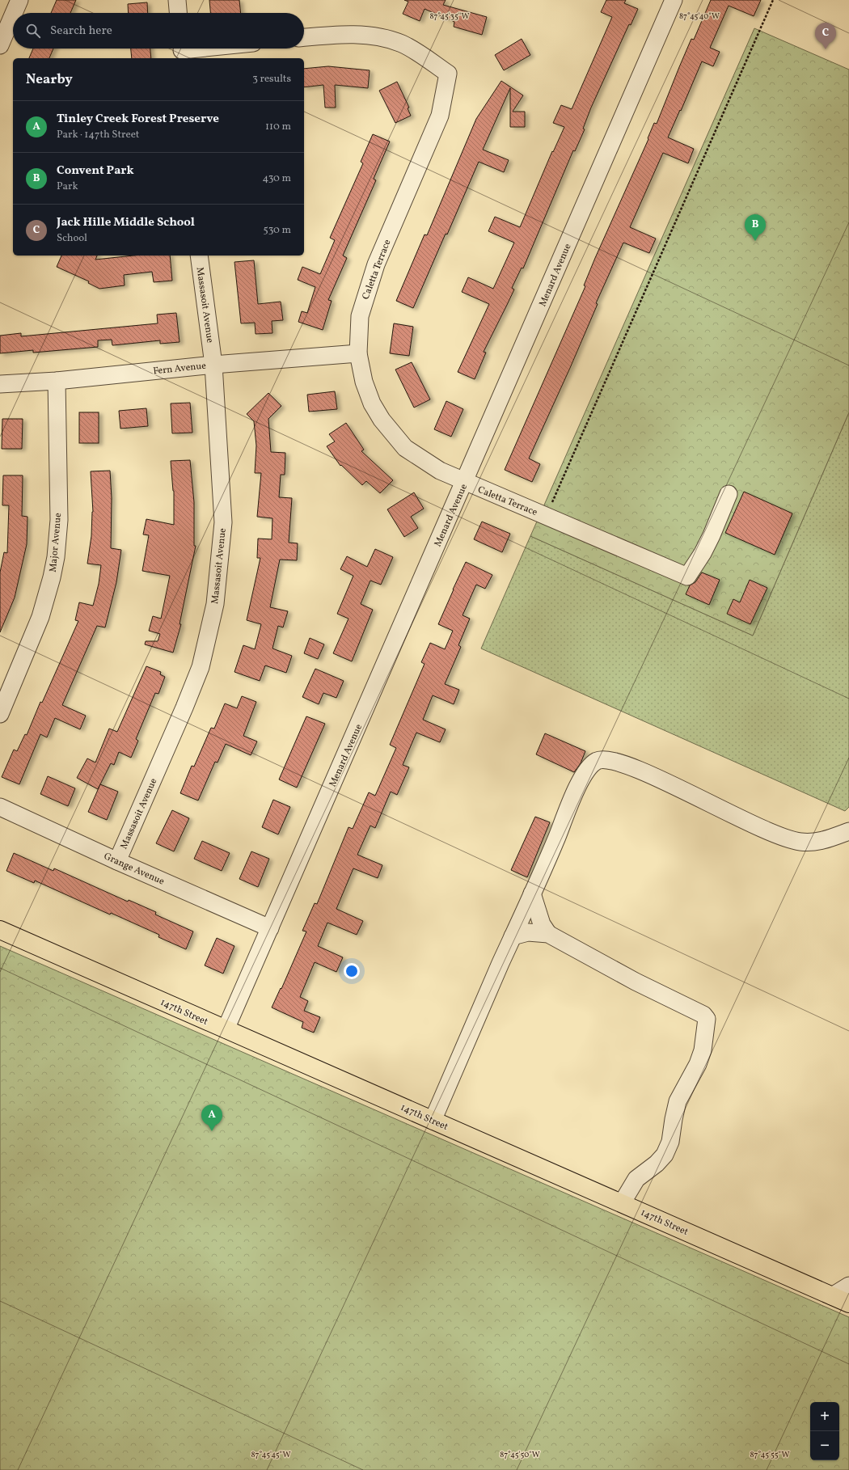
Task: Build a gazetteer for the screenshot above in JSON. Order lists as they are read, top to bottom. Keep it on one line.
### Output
{"streets":{"main road":["147th Street"],"street":["Caletta Terrace","Menard Avenue","Massasoit Avenue","Fern Avenue","Major Avenue","Grange Avenue"]},"crossings":[["Caletta Terrace","Menard Avenue"],["Caletta Terrace","Fern Avenue"],["Menard Avenue","Grange Avenue"],["Menard Avenue","147th Street"],["Massasoit Avenue","Fern Avenue"],["Massasoit Avenue","Grange Avenue"],["Fern Avenue","Major Avenue"]],"page":{"search":"Search here","pins":["C","B","A"],"heading":["Nearby","3 results"],"list":[{"mark":"A","name":"Tinley Creek Forest Preserve","note":"Park · 147th Street","value":"110 m"},{"mark":"B","name":"Convent Park","note":"Park","value":"430 m"},{"mark":"C","name":"Jack Hille Middle School","note":"School","value":"530 m"}],"map_buttons":["+","−"]},"coordinates":["87°45'35\"W","87°45'40\"W","87°45'45\"W","87°45'50\"W","87°45'55\"W"]}
